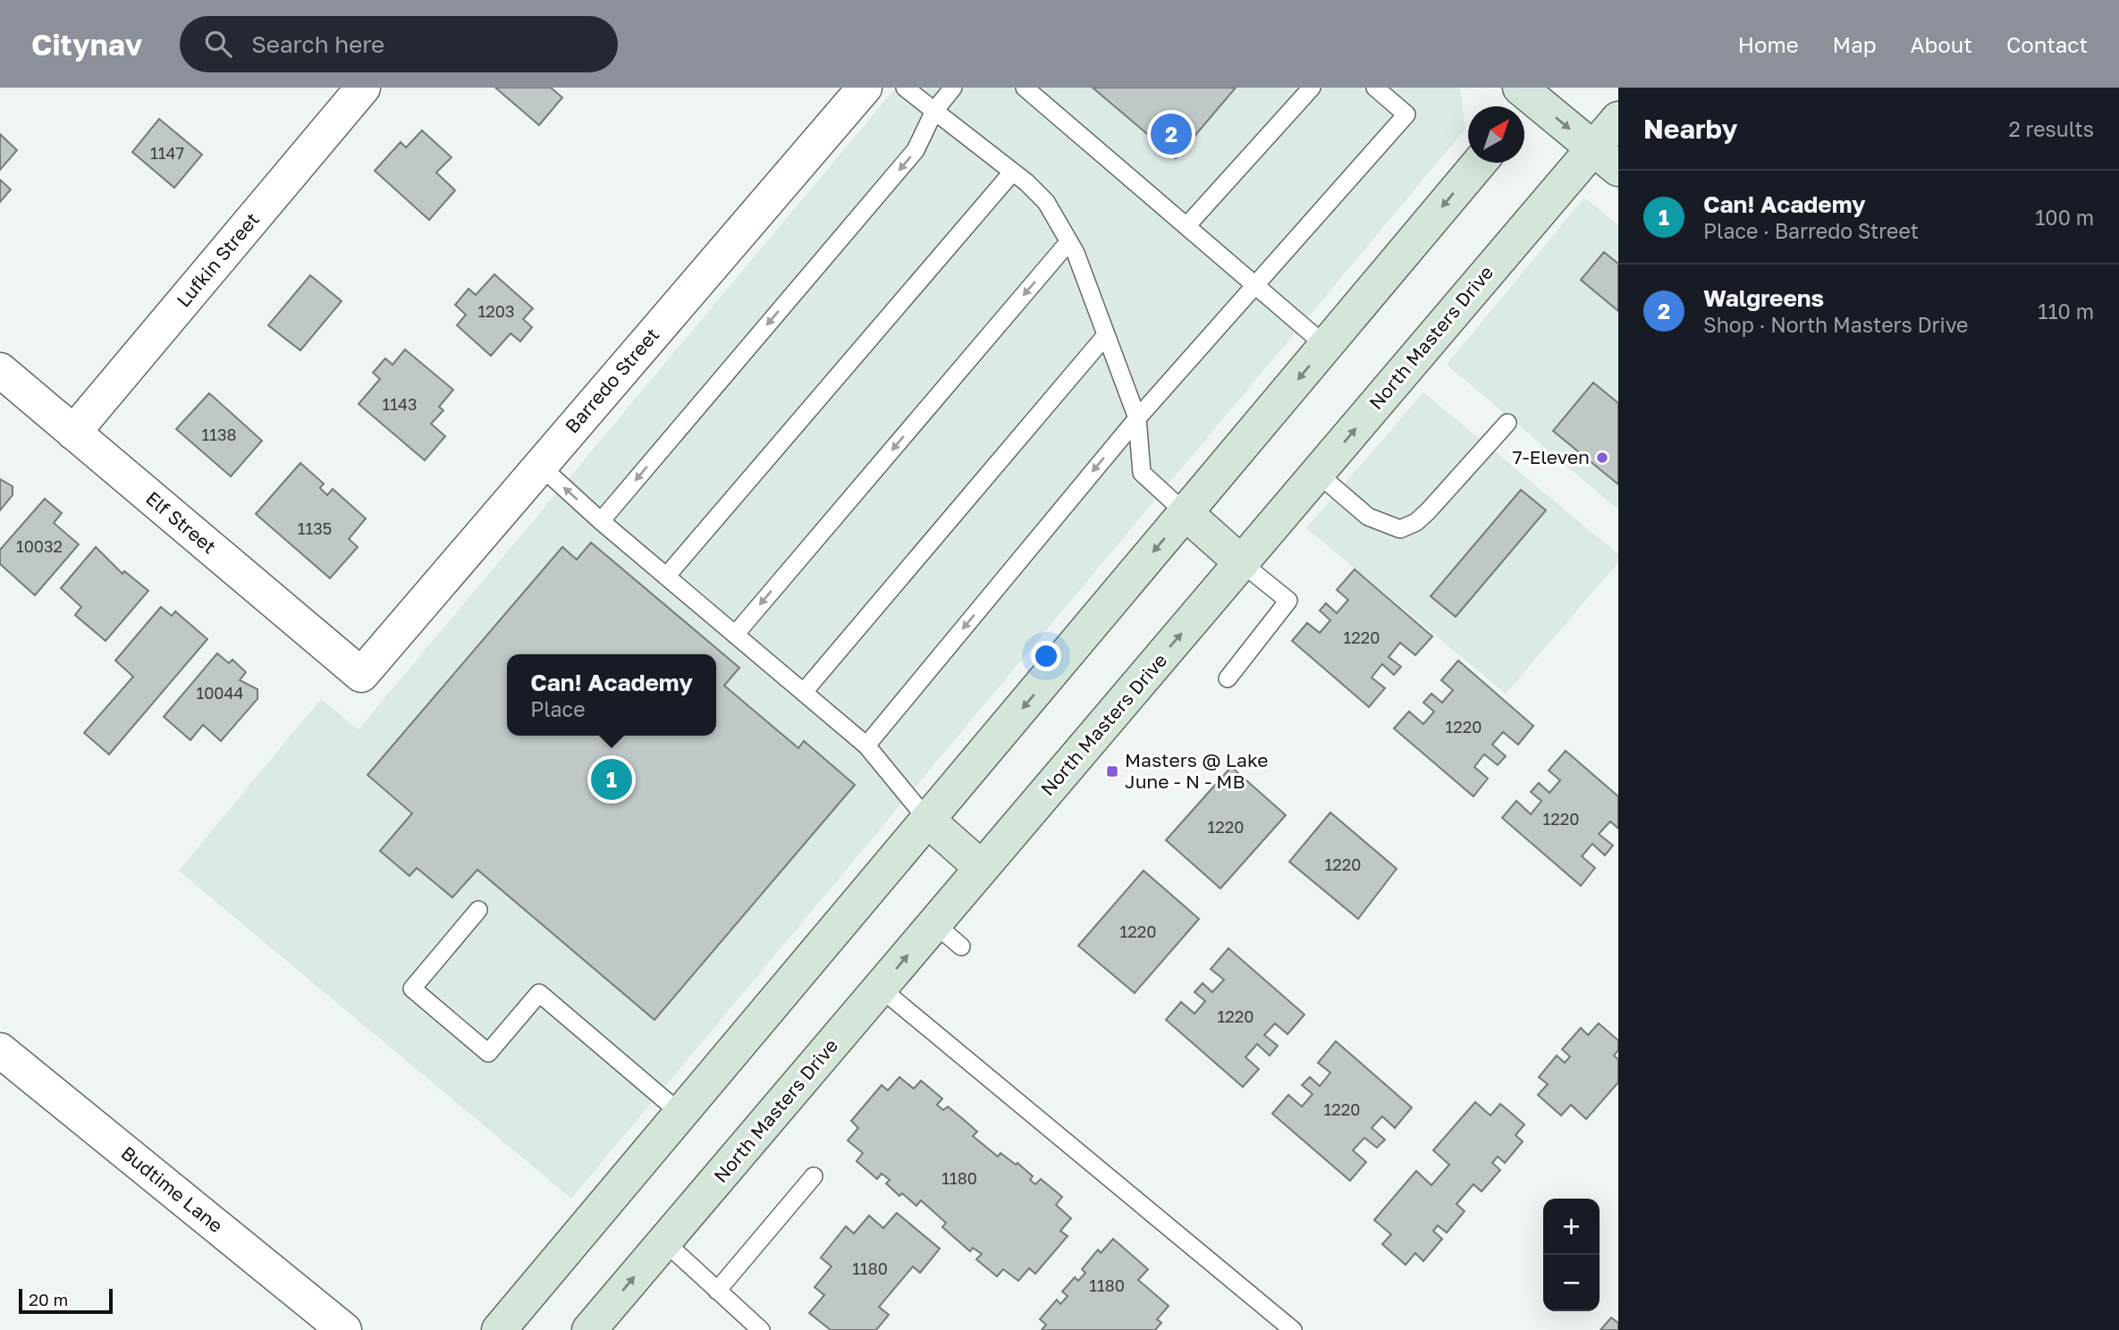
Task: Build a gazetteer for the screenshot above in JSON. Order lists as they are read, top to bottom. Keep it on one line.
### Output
{"streets":{"main road":["North Masters Drive"],"street":["Lufkin Street","Barredo Street","Elf Street","Budtime Lane"]},"crossings":[["Lufkin Street","Elf Street"],["Barredo Street","Elf Street"]],"places":{"other":["7-Eleven"],"transit":["Masters @ Lake June - N - MB"]},"house_numbers":["1147","1203","1143","1138","1135","10032","1220","10044","1220","1220","1220","1220","1220","1220","1220","1180","1180","1180"],"scale_bar":"20 m","north":"top right","page":{"header":"Citynav","search":"Search here","nav":["Home","Map","About","Contact"],"heading":["Nearby","2 results"],"pins":["2","1"],"list":[{"mark":"1","name":"Can! Academy","note":"Place · Barredo Street","value":"100 m"},{"mark":"2","name":"Walgreens","note":"Shop · North Masters Drive","value":"110 m"}],"popup":["Can! Academy","Place"],"map_buttons":["+","−"],"scale":"20 m"}}
